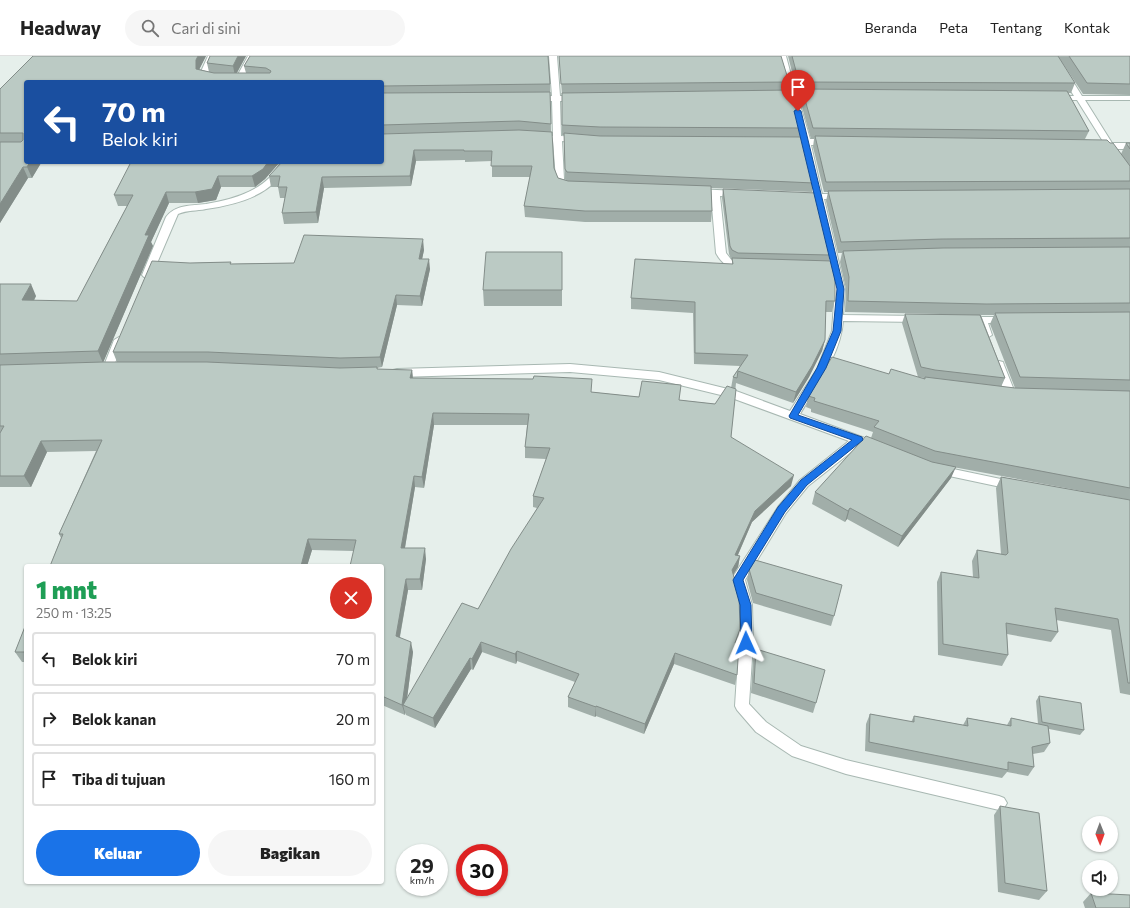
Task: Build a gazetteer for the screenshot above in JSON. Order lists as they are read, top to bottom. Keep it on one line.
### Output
{"north":"bottom","page":{"header":"Headway","search":"Cari di sini","nav":["Beranda","Peta","Tentang","Kontak"],"turn":["70 m","Belok kiri"],"heading":["1 mnt","250 m · 13:25"],"list":[{"name":"Belok kiri","value":"70 m"},{"name":"Belok kanan","value":"20 m"},{"name":"Tiba di tujuan","value":"160 m"}],"buttons":["Keluar","Bagikan"],"speed":"29 km/h","limit":"30"}}
